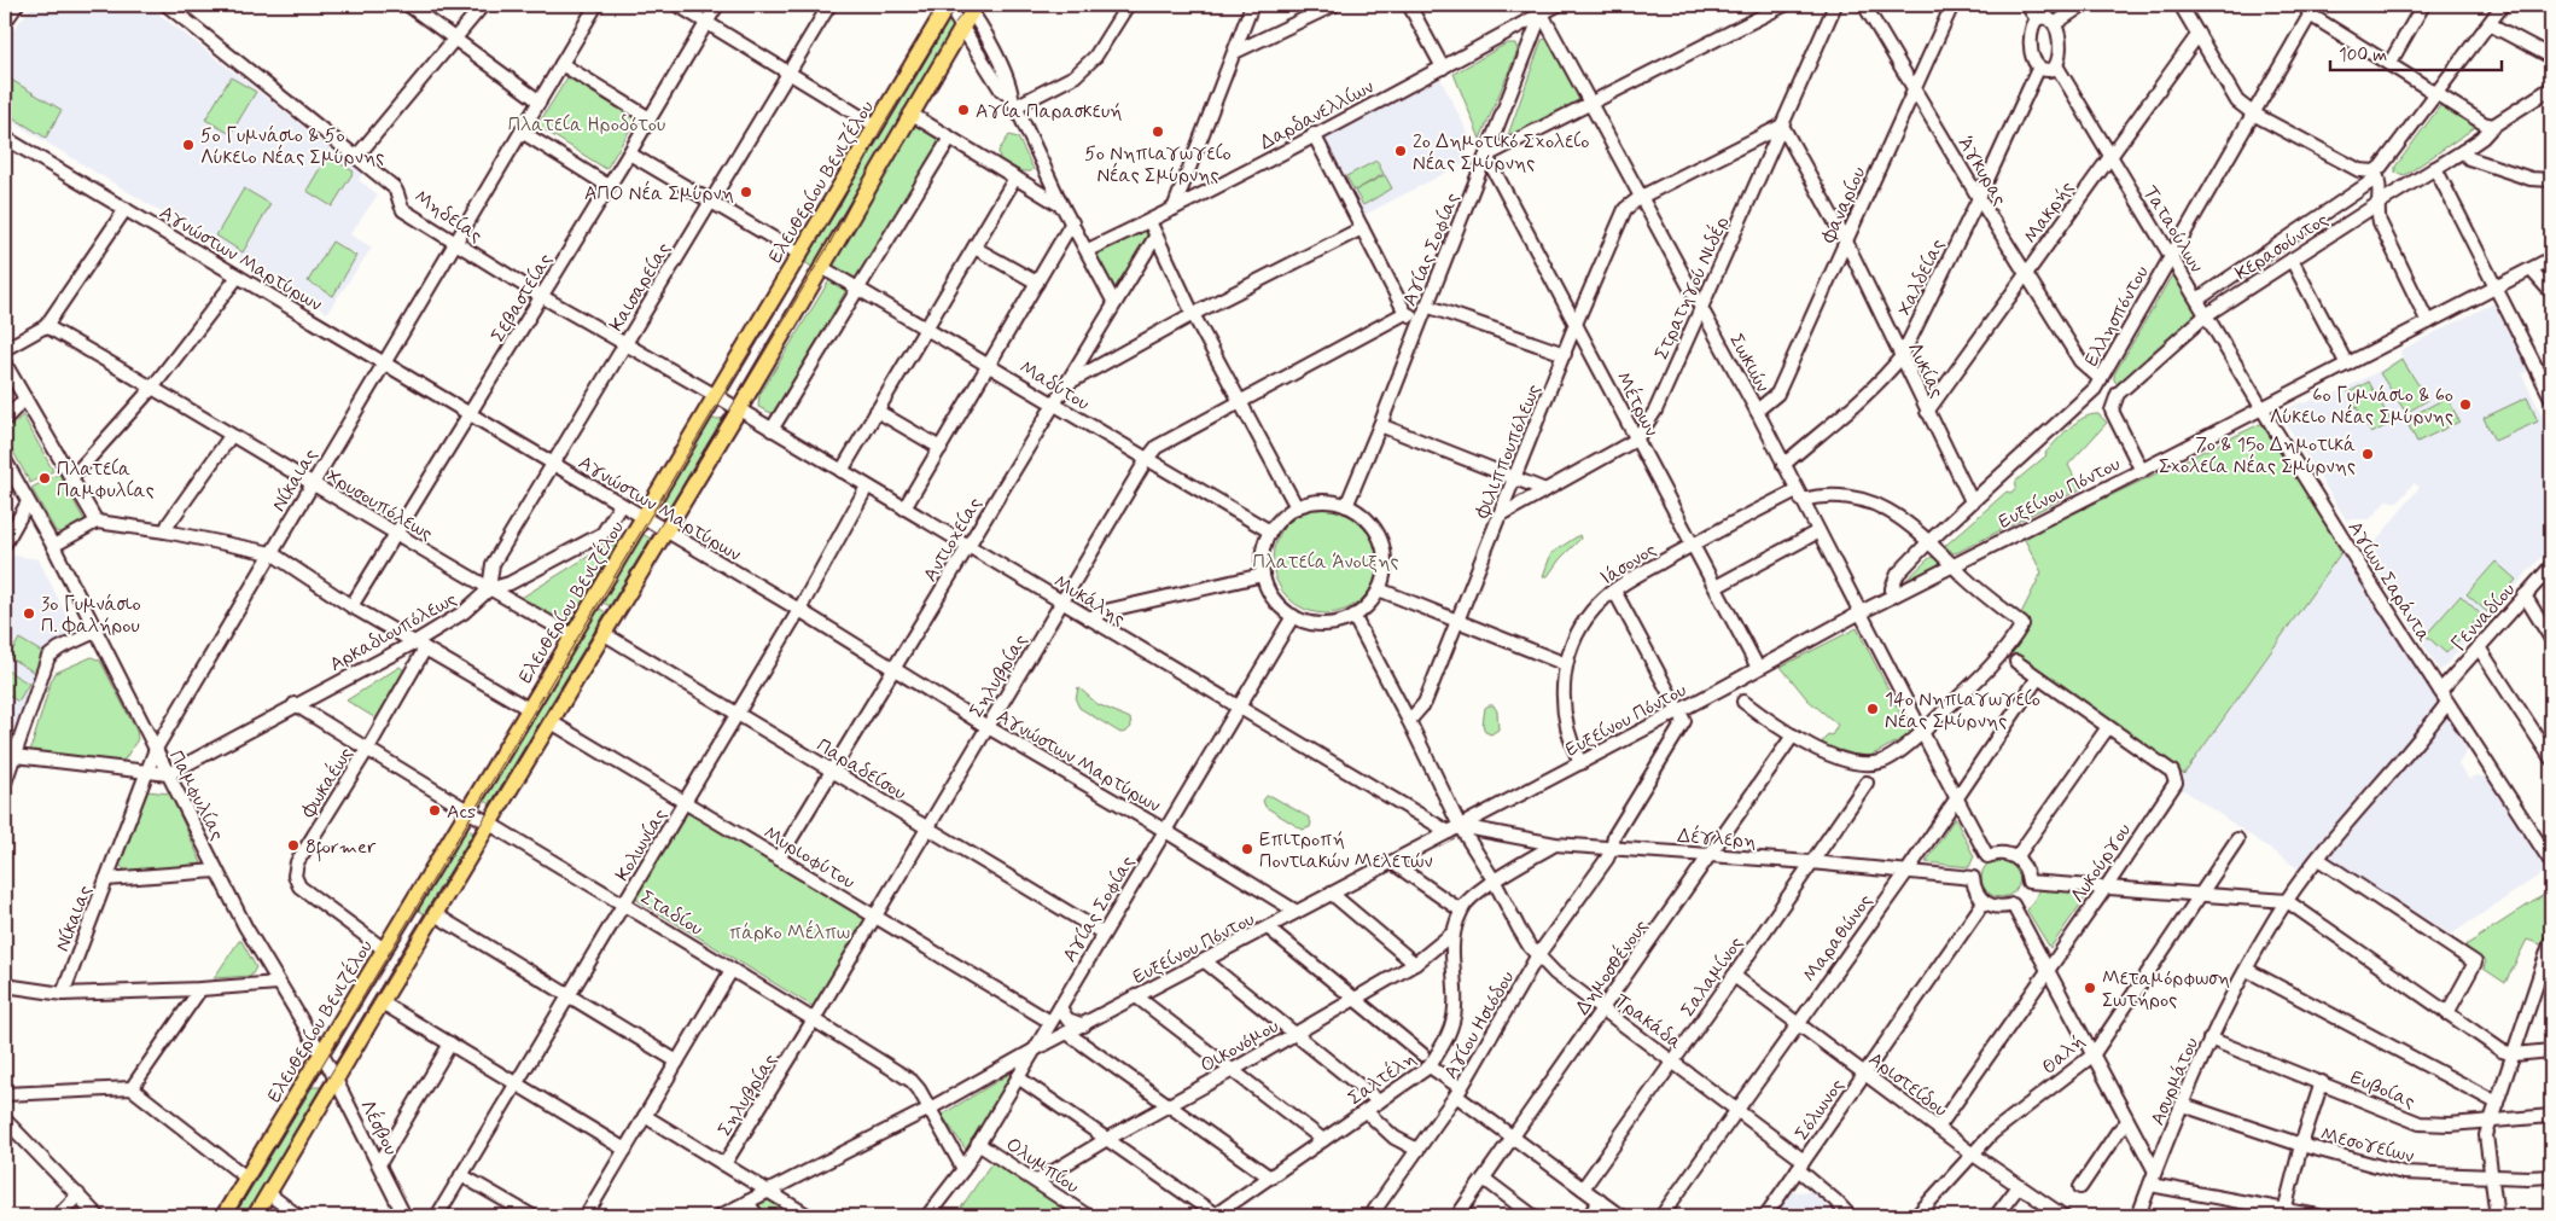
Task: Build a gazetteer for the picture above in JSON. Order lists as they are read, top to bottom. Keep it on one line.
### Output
{"streets":{"main road":["Ελευθερίου Βενιζέλου"],"street":["Δαρδανελλίων","Άγκυρας","Φαναρίου","Μακρής","Μηδείας","Ταταούλων","Κερασούντος","Αγίας Σοφίας","Αγνώστων Μαρτύρων","Χαλδείας","Καισαρείας","Στρατηγού Νιδέρ","Σεβαστείας","Ελλησπόντου","Σωκιών","Λυκίας","Μαδύτου","Μέτρων","Φιλιππουπόλεως","Νίκαιας","Ευξείνου Πόντου","Χρυσουπόλεως","Αντιοχείας","Ιάσονος","Αγίων Σαράντα","Μυκάλης","Γενναδίου","Αρκαδιουπόλεως","Σηλυβρίας","Παραδείσου","Φωκαέως","Παμφυλίας","Δέγλερη","Κολωνίας","Μυριοφύτου","Λυκούργου","Σταδίου","Μαραθώνος","Δημοσθένους","Σαλαμίνος","Τρακάδα","Αγίου Ησιόδου","Οικονόμου","Θαλή","Σαλτέλη","Ασυρμάτου","Αριστείδου","Ευβοίας","Σόλωνος","Λέσβου","Μεσογείων","Ολυμπίου"]},"crossings":[["Δαρδανελλίων","Αγίας Σοφίας"],["Δαρδανελλίων","Σωκιών"],["Άγκυρας","Φαναρίου"],["Άγκυρας","Μακρής"],["Άγκυρας","Χαλδείας"],["Άγκυρας","Ελλησπόντου"],["Ελευθερίου Βενιζέλου","Μηδείας"],["Ελευθερίου Βενιζέλου","Αγνώστων Μαρτύρων"],["Ελευθερίου Βενιζέλου","Χρυσουπόλεως"],["Ελευθερίου Βενιζέλου","Μυκάλης"],["Ελευθερίου Βενιζέλου","Φωκαέως"],["Ελευθερίου Βενιζέλου","Παμφυλίας"],["Ελευθερίου Βενιζέλου","Σταδίου"],["Ελευθερίου Βενιζέλου","Λέσβου"],["Φαναρίου","Σωκιών"],["Φαναρίου","Λυκίας"],["Μακρής","Ταταούλων"],["Μακρής","Λυκίας"],["Μηδείας","Καισαρείας"],["Μηδείας","Σεβαστείας"],["Μηδείας","Νίκαιας"],["Μηδείας","Μυκάλης"],["Ταταούλων","Κερασούντος"],["Ταταούλων","Ελλησπόντου"],["Ταταούλων","Ευξείνου Πόντου"],["Ταταούλων","Αγίων Σαράντα"],["Κερασούντος","Ευξείνου Πόντου"],["Αγίας Σοφίας","Αγνώστων Μαρτύρων"],["Αγίας Σοφίας","Σωκιών"],["Αγίας Σοφίας","Μαδύτου"],["Αγίας Σοφίας","Μέτρων"],["Αγίας Σοφίας","Ευξείνου Πόντου"],["Αγίας Σοφίας","Μυκάλης"],["Αγίας Σοφίας","Παραδείσου"],["Αγίας Σοφίας","Μυριοφύτου"],["Αγίας Σοφίας","Σταδίου"],["Αγίας Σοφίας","Τρακάδα"],["Αγίας Σοφίας","Ολυμπίου"],["Αγνώστων Μαρτύρων","Καισαρείας"],["Αγνώστων Μαρτύρων","Σεβαστείας"],["Αγνώστων Μαρτύρων","Νίκαιας"],["Αγνώστων Μαρτύρων","Ευξείνου Πόντου"],["Αγνώστων Μαρτύρων","Αντιοχείας"],["Αγνώστων Μαρτύρων","Αρκαδιουπόλεως"],["Αγνώστων Μαρτύρων","Σηλυβρίας"],["Αγνώστων Μαρτύρων","Κολωνίας"],["Χαλδείας","Σωκιών"],["Χαλδείας","Λυκίας"],["Καισαρείας","Χρυσουπόλεως"],["Καισαρείας","Αρκαδιουπόλεως"],["Στρατηγού Νιδέρ","Σωκιών"],["Στρατηγού Νιδέρ","Λυκίας"],["Στρατηγού Νιδέρ","Μέτρων"],["Στρατηγού Νιδέρ","Φιλιππουπόλεως"],["Σεβαστείας","Χρυσουπόλεως"],["Ελλησπόντου","Λυκίας"],["Ελλησπόντου","Ευξείνου Πόντου"],["Ελλησπόντου","Ιάσονος"],["Σωκιών","Φιλιππουπόλεως"],["Σωκιών","Ευξείνου Πόντου"],["Σωκιών","Ιάσονος"],["Σωκιών","Μαραθώνος"],["Λυκίας","Φιλιππουπόλεως"],["Μαδύτου","Αντιοχείας"],["Μαδύτου","Σηλυβρίας"],["Μαδύτου","Τρακάδα"],["Μέτρων","Φιλιππουπόλεως"],["Μέτρων","Ευξείνου Πόντου"],["Μέτρων","Ιάσονος"],["Φιλιππουπόλεως","Τρακάδα"],["Νίκαιας","Χρυσουπόλεως"],["Νίκαιας","Παμφυλίας"],["Ευξείνου Πόντου","Ιάσονος"],["Ευξείνου Πόντου","Αγίων Σαράντα"],["Ευξείνου Πόντου","Μυκάλης"],["Ευξείνου Πόντου","Δέγλερη"],["Ευξείνου Πόντου","Σταδίου"],["Ευξείνου Πόντου","Τρακάδα"],["Ευξείνου Πόντου","Αγίου Ησιόδου"],["Χρυσουπόλεως","Αρκαδιουπόλεως"],["Αντιοχείας","Μυκάλης"],["Αντιοχείας","Παραδείσου"],["Αντιοχείας","Μυριοφύτου"],["Αγίων Σαράντα","Γενναδίου"],["Αγίων Σαράντα","Ασυρμάτου"],["Μυκάλης","Σηλυβρίας"],["Μυκάλης","Δέγλερη"],["Μυκάλης","Κολωνίας"],["Μυκάλης","Τρακάδα"],["Αρκαδιουπόλεως","Παμφυλίας"],["Αρκαδιουπόλεως","Σταδίου"],["Σηλυβρίας","Παραδείσου"],["Σηλυβρίας","Μυριοφύτου"],["Σηλυβρίας","Σταδίου"],["Παραδείσου","Κολωνίας"],["Φωκαέως","Σταδίου"],["Παμφυλίας","Λέσβου"],["Δέγλερη","Μαραθώνος"],["Δέγλερη","Δημοσθένους"],["Δέγλερη","Σαλαμίνος"],["Δέγλερη","Τρακάδα"],["Δέγλερη","Αγίου Ησιόδου"],["Δέγλερη","Σαλτέλη"],["Δέγλερη","Σόλωνος"],["Κολωνίας","Μυριοφύτου"],["Κολωνίας","Σταδίου"],["Λυκούργου","Μαραθώνος"],["Λυκούργου","Αριστείδου"],["Μαραθώνος","Τρακάδα"],["Μαραθώνος","Αριστείδου"],["Δημοσθένους","Τρακάδα"],["Σαλαμίνος","Τρακάδα"],["Σαλαμίνος","Αριστείδου"],["Τρακάδα","Αγίου Ησιόδου"],["Τρακάδα","Σαλτέλη"],["Τρακάδα","Σόλωνος"],["Οικονόμου","Σαλτέλη"],["Οικονόμου","Ολυμπίου"],["Θαλή","Αριστείδου"],["Ασυρμάτου","Ευβοίας"],["Ασυρμάτου","Μεσογείων"],["Αριστείδου","Σόλωνος"]],"parks":["Πλατεία Ηροδότου","Πλατεία Άνοιξης","πάρκο Μέλπω"],"places":["Αγία Παρασκευή","5ο Νηπιαγωγείο Νέας Σμύρνης","5ο Γυμνάσιο & 5ο Λύκειο Νέας Σμύρνης","2ο Δημοτικό Σχολείο Νέας Σμύρνης","ΑΠΟ Νέα Σμύρνη","6ο Γυμνάσιο & 6ο Λύκειο Νέας Σμύρνης","7ο & 15ο Δημοτικά Σχολεία Νέας Σμύρνης","Πλατεία Παμφυλίας","3ο Γυμνάσιο Π. Φαλήρου","14ο Νηπιαγωγείο Νέας Σμύρνης","Acs","8former","Επιτροπή Ποντιακών Μελετών","Μεταμόρφωση Σωτήρος"],"scale_bar":"100 m"}
